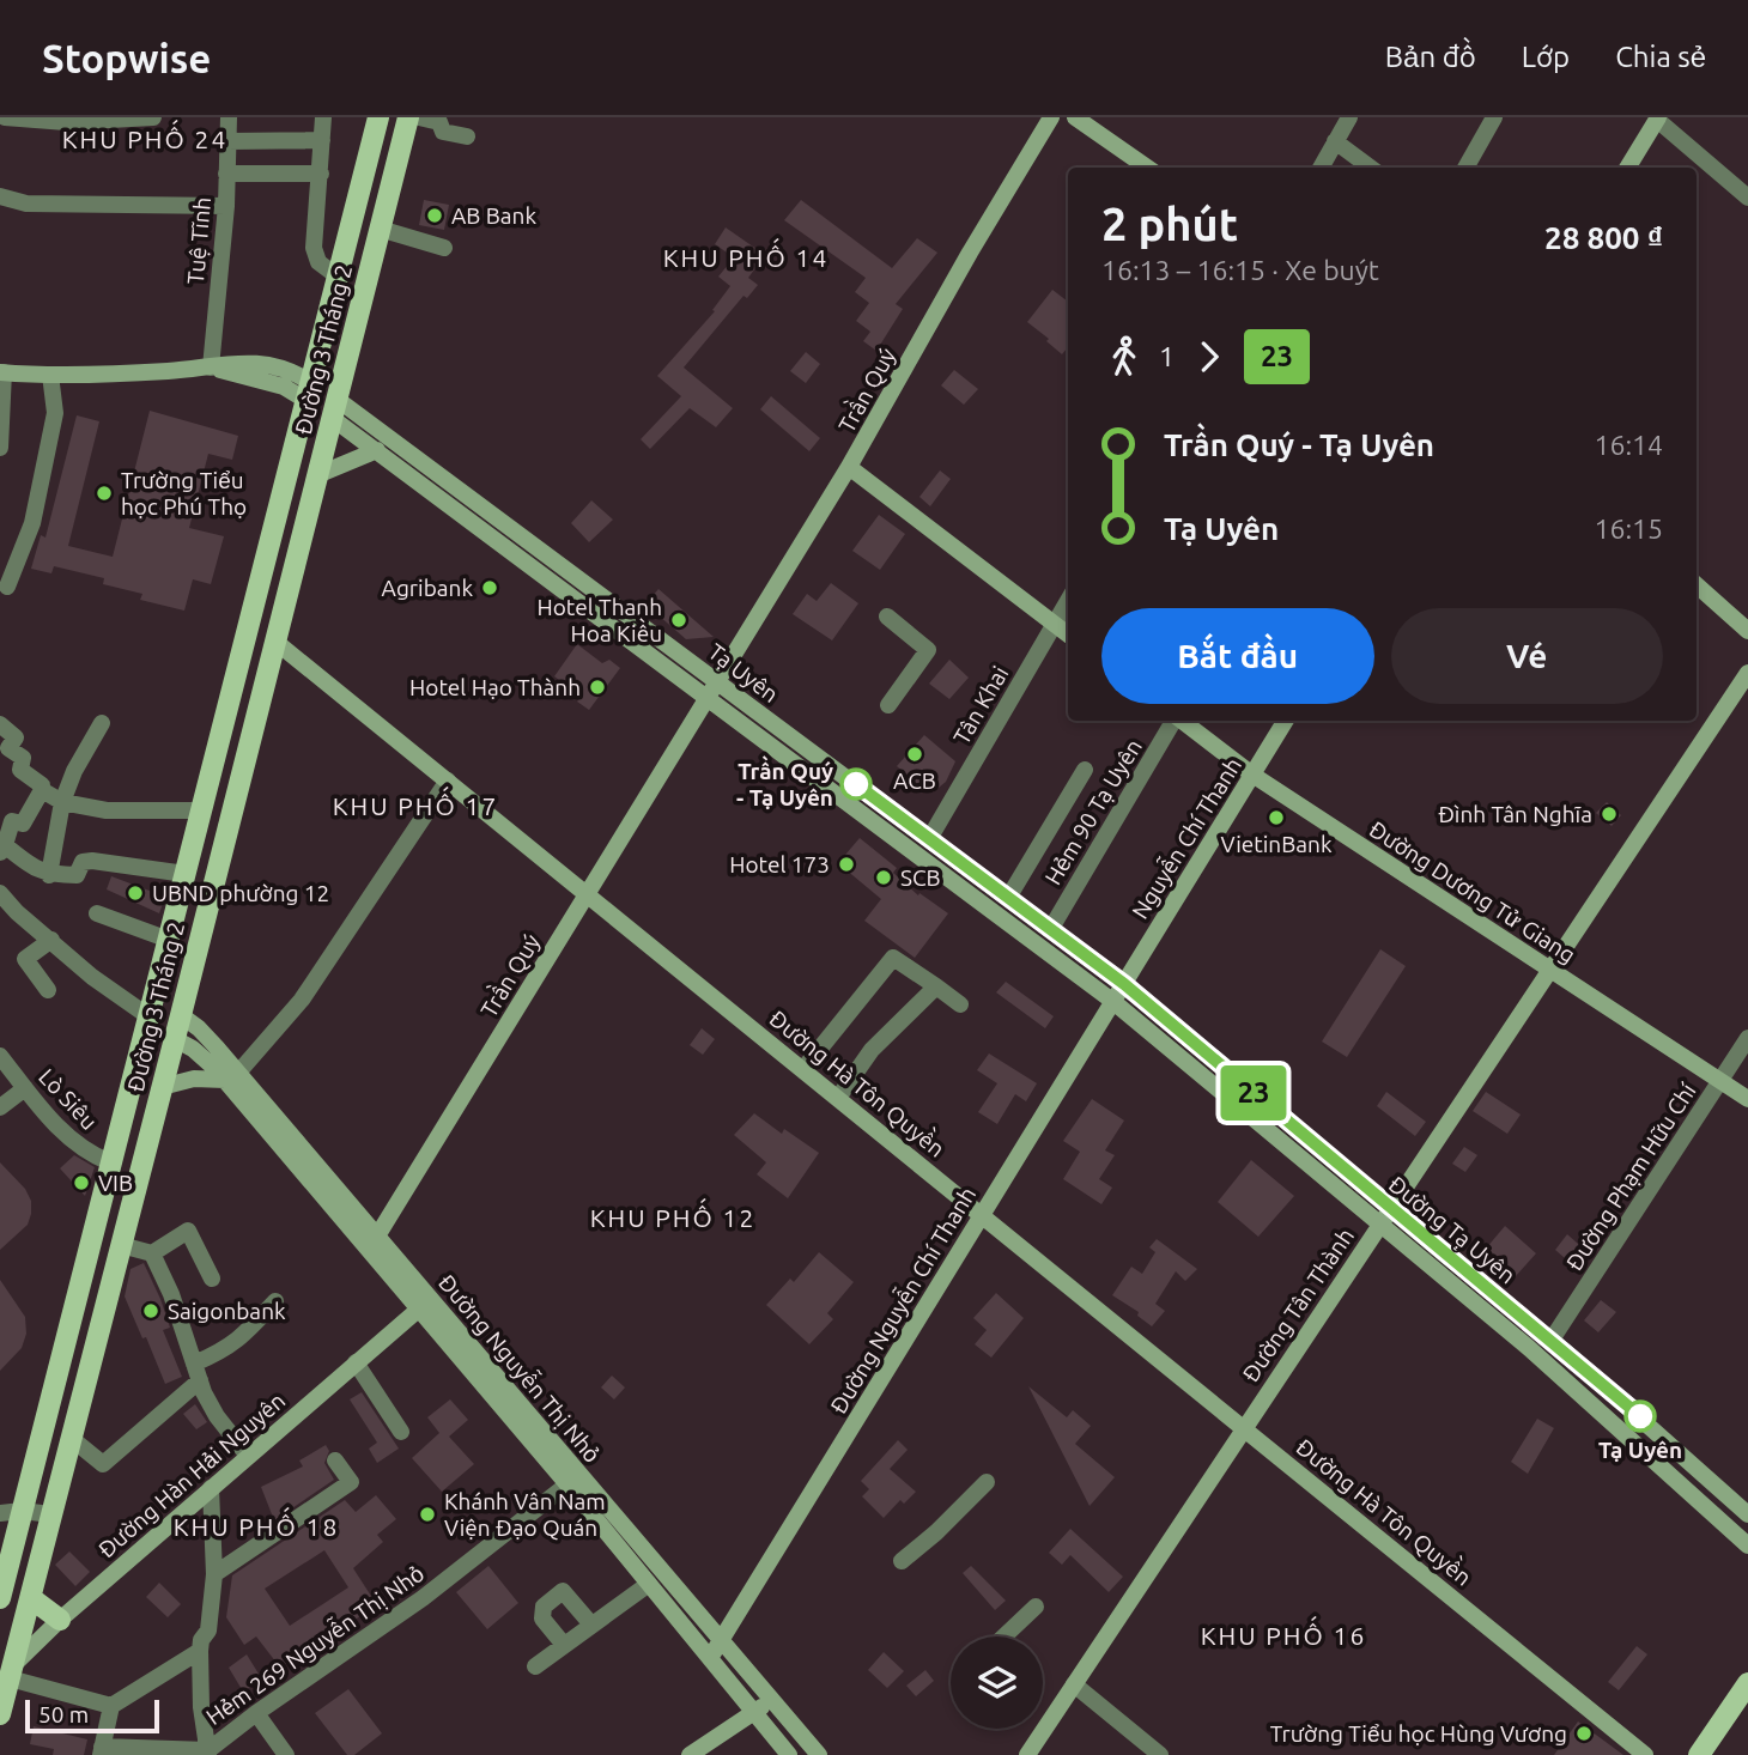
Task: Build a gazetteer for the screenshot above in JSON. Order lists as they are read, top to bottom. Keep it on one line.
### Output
{"streets":{"main road":["Đường 3 Tháng 2","Trần Quý","Tạ Uyên","Nguyễn Chí Thanh","Đường Dương Tử Giang","Đường Hà Tôn Quyền","Đường Tạ Uyên","Đường Nguyễn Chí Thanh","Đường Tân Thành","Đường Nguyễn Thị Nhỏ","Đường Hàn Hải Nguyên"],"street":["Tuệ Tĩnh","Tân Khai","Hẻm 90 Tạ Uyên","Lò Siêu","Đường Phạm Hữu Chí","Hẻm 269 Nguyễn Thị Nhỏ"]},"crossings":[["Đường 3 Tháng 2","Tạ Uyên"],["Đường 3 Tháng 2","Đường Hà Tôn Quyền"],["Đường 3 Tháng 2","Lò Siêu"],["Đường 3 Tháng 2","Đường Nguyễn Thị Nhỏ"],["Đường 3 Tháng 2","Đường Hàn Hải Nguyên"],["Trần Quý","Tạ Uyên"],["Trần Quý","Đường Hà Tôn Quyền"],["Trần Quý","Đường Nguyễn Thị Nhỏ"],["Tạ Uyên","Tân Khai"],["Tạ Uyên","Hẻm 90 Tạ Uyên"],["Tạ Uyên","Nguyễn Chí Thanh"],["Tạ Uyên","Đường Tạ Uyên"],["Tạ Uyên","Đường Nguyễn Chí Thanh"],["Nguyễn Chí Thanh","Đường Dương Tử Giang"],["Nguyễn Chí Thanh","Đường Tạ Uyên"],["Nguyễn Chí Thanh","Đường Nguyễn Chí Thanh"],["Đường Dương Tử Giang","Đường Phạm Hữu Chí"],["Đường Dương Tử Giang","Đường Tân Thành"],["Đường Hà Tôn Quyền","Đường Nguyễn Chí Thanh"],["Đường Hà Tôn Quyền","Đường Tân Thành"],["Đường Phạm Hữu Chí","Đường Tạ Uyên"],["Đường Tạ Uyên","Đường Nguyễn Chí Thanh"],["Đường Tạ Uyên","Đường Tân Thành"],["Đường Nguyễn Chí Thanh","Đường Nguyễn Thị Nhỏ"],["Đường Nguyễn Thị Nhỏ","Đường Hàn Hải Nguyên"],["Đường Nguyễn Thị Nhỏ","Hẻm 269 Nguyễn Thị Nhỏ"]],"districts":["KHU PHỐ 24","KHU PHỐ 14","KHU PHỐ 17","KHU PHỐ 12","KHU PHỐ 18","KHU PHỐ 16"],"places":["AB Bank","Trường Tiểu học Phú Thọ","Agribank","Hotel Thanh Hoa Kiều","Hotel Hạo Thành","ACB","Trần Quý - Tạ Uyên","Đình Tân Nghĩa","VietinBank","Hotel 173","SCB","UBND phường 12","VIB","Saigonbank","Tạ Uyên","Khánh Vân Nam Viện Đạo Quán","Trường Tiểu học Hùng Vương"],"lines":["bus line 23"],"scale_bar":"50 m","page":{"header":"Stopwise","nav":["Bản đồ","Lớp","Chia sẻ"],"on_map":"23","heading":["2 phút","16:13 – 16:15 · Xe buýt","28 800 ₫"],"legs":["1","23"],"list":[{"name":"Trần Quý - Tạ Uyên","value":"16:14"},{"name":"Tạ Uyên","value":"16:15"}],"buttons":["Bắt đầu","Vé"],"scale":"50 m"}}
